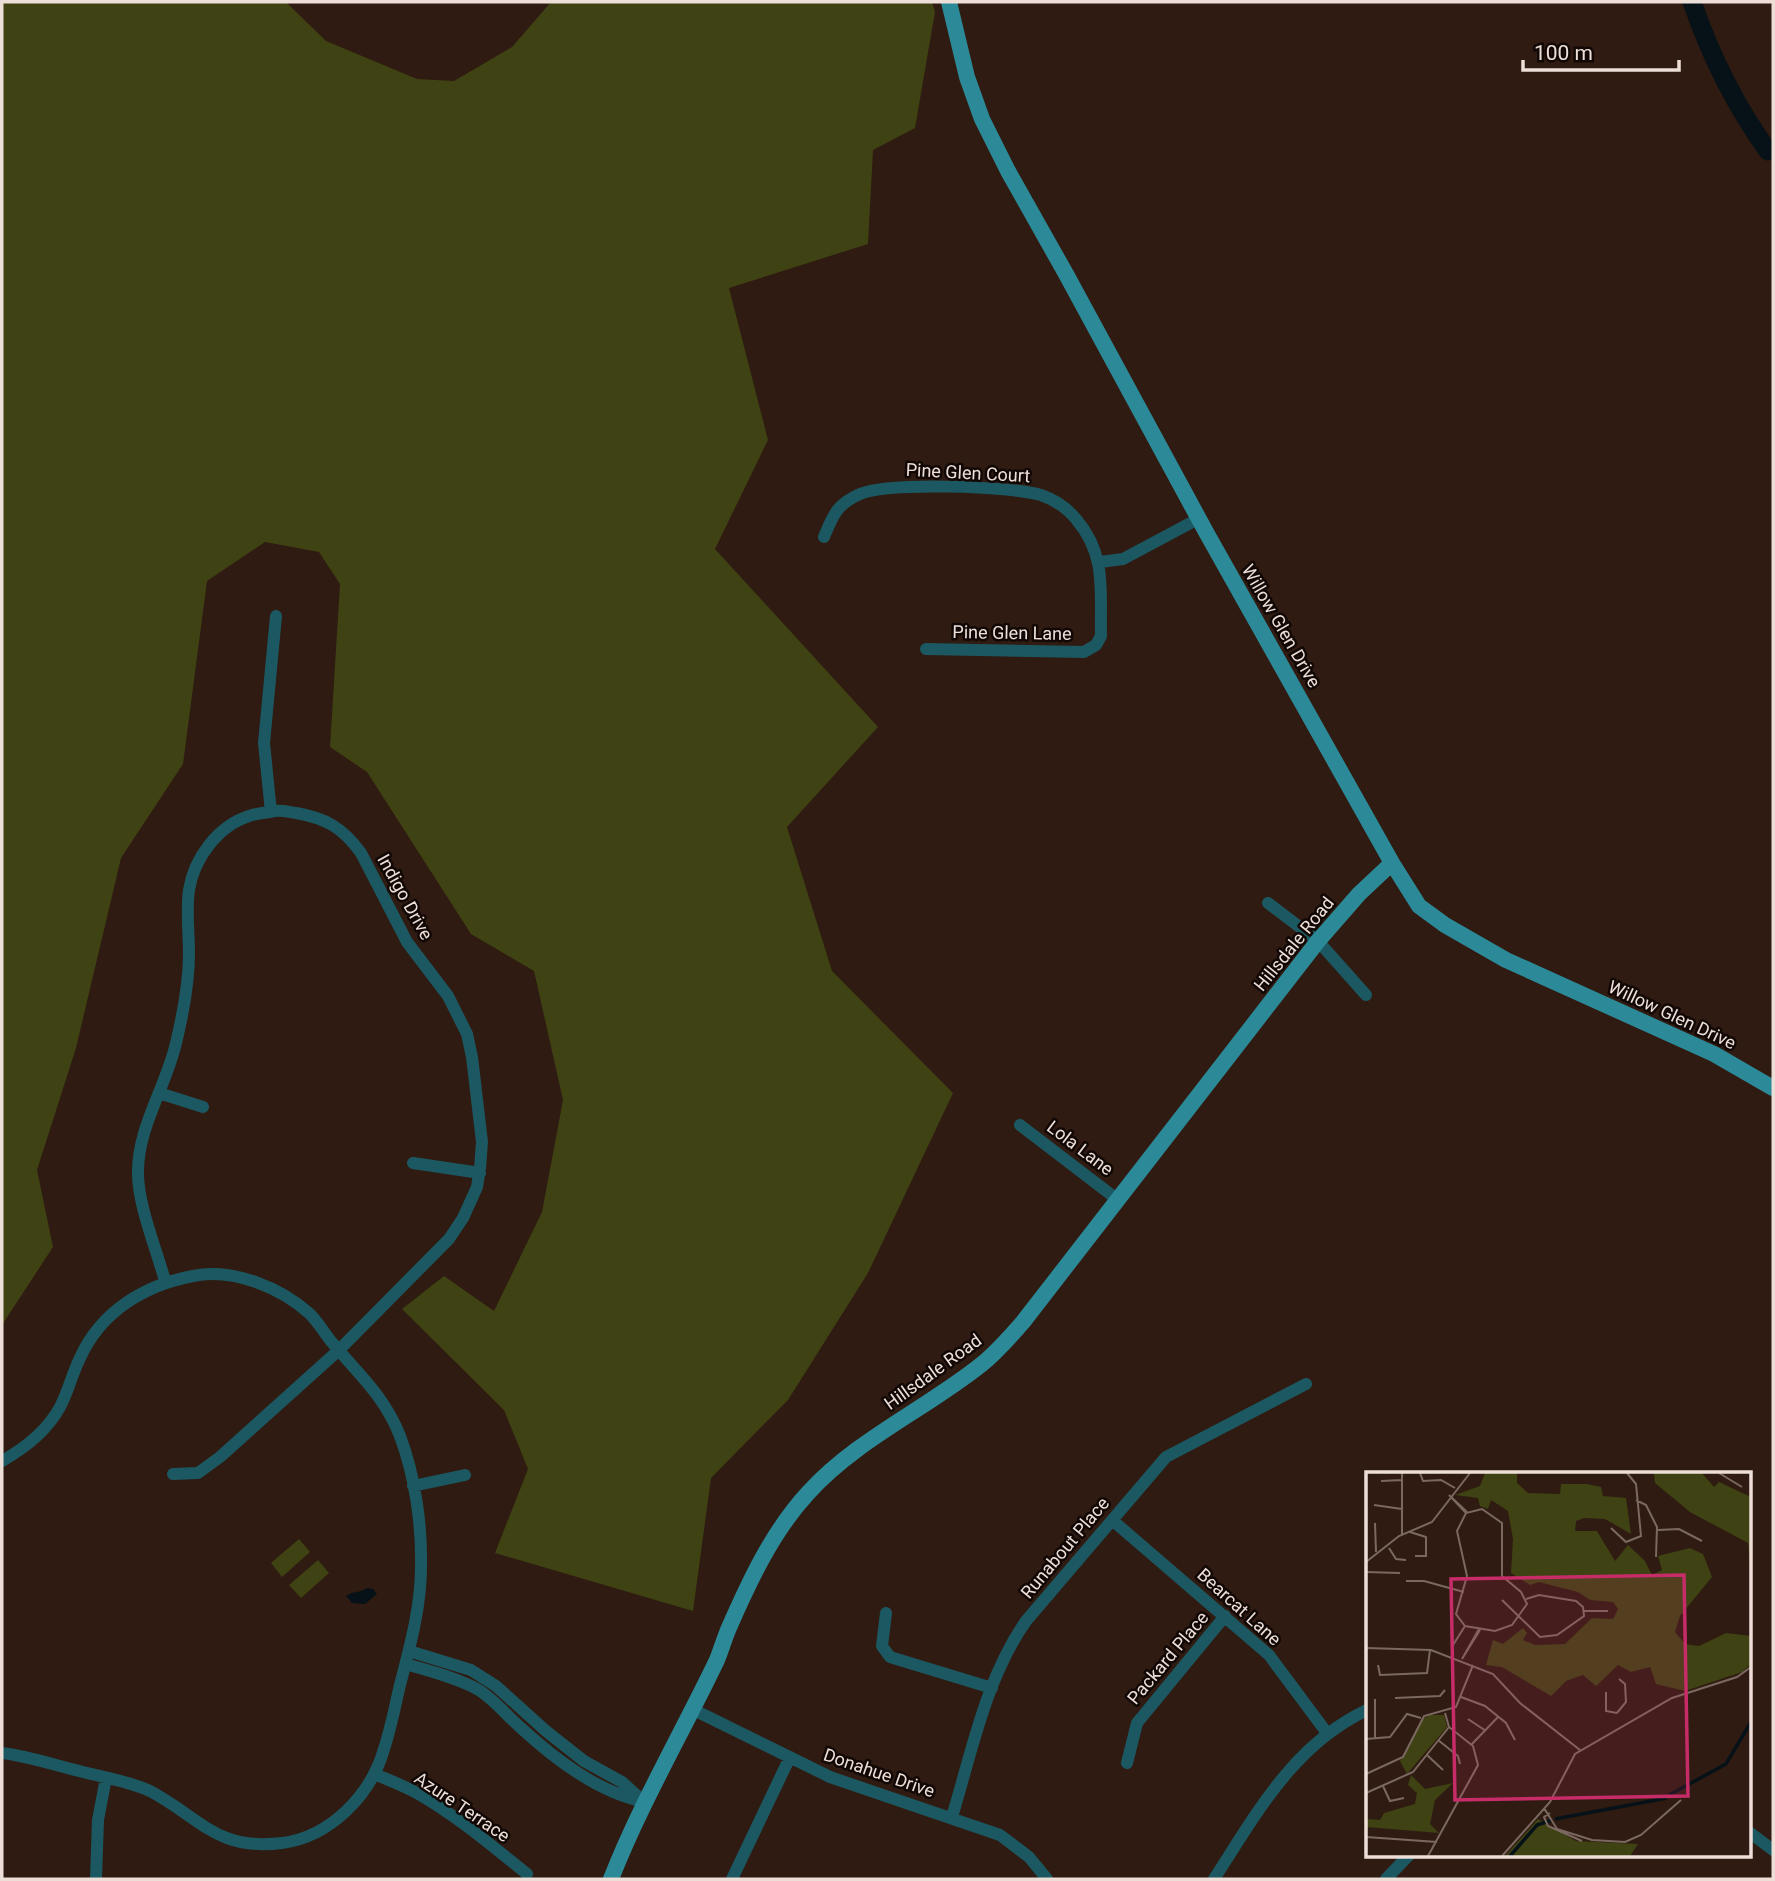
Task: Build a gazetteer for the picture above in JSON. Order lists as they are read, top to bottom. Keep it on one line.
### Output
{"streets":{"main road":["Willow Glen Drive","Hillsdale Road"],"street":["Pine Glen Court","Pine Glen Lane","Indigo Drive","Lola Lane","Runabout Place","Bearcat Lane","Packard Place","Donahue Drive","Azure Terrace"]},"crossings":[["Pine Glen Court","Pine Glen Lane"],["Willow Glen Drive","Hillsdale Road"],["Hillsdale Road","Lola Lane"],["Hillsdale Road","Donahue Drive"],["Runabout Place","Bearcat Lane"],["Runabout Place","Donahue Drive"],["Bearcat Lane","Packard Place"]],"scale_bar":"100 m"}
